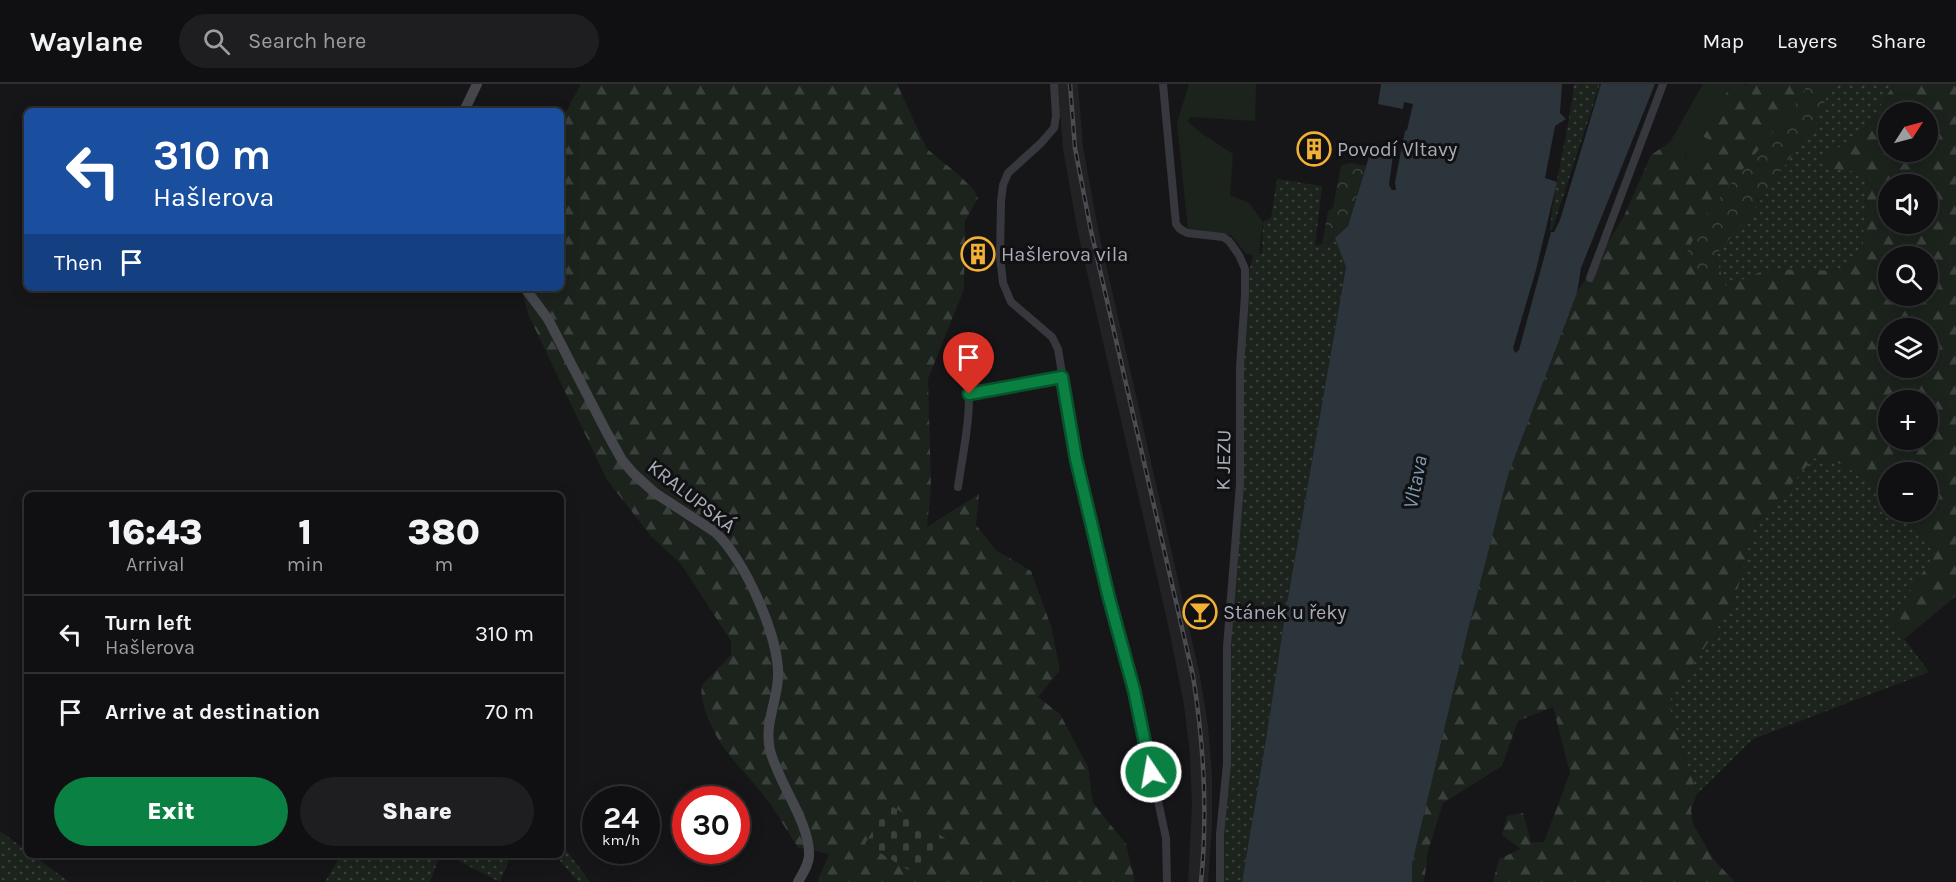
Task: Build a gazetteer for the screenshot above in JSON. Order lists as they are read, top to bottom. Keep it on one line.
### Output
{"streets":{"street":["K JEZU","KRALUPSKÁ"]},"water":["Vltava"],"places":{"building":["Povodí Vltavy","Hašlerova vila"],"bar":["Stánek u řeky"]},"north":"top right","page":{"header":"Waylane","search":"Search here","nav":["Map","Layers","Share"],"map_buttons":["+","−"],"turn":["310 m","Hašlerova"],"then":"Then","eta":["16:43","Arrival","1","min","380","m"],"list":[{"name":"Turn left","note":"Hašlerova","value":"310 m"},{"name":"Arrive at destination","value":"70 m"}],"buttons":["Exit","Share"],"speed":"24 km/h","limit":"30"}}
